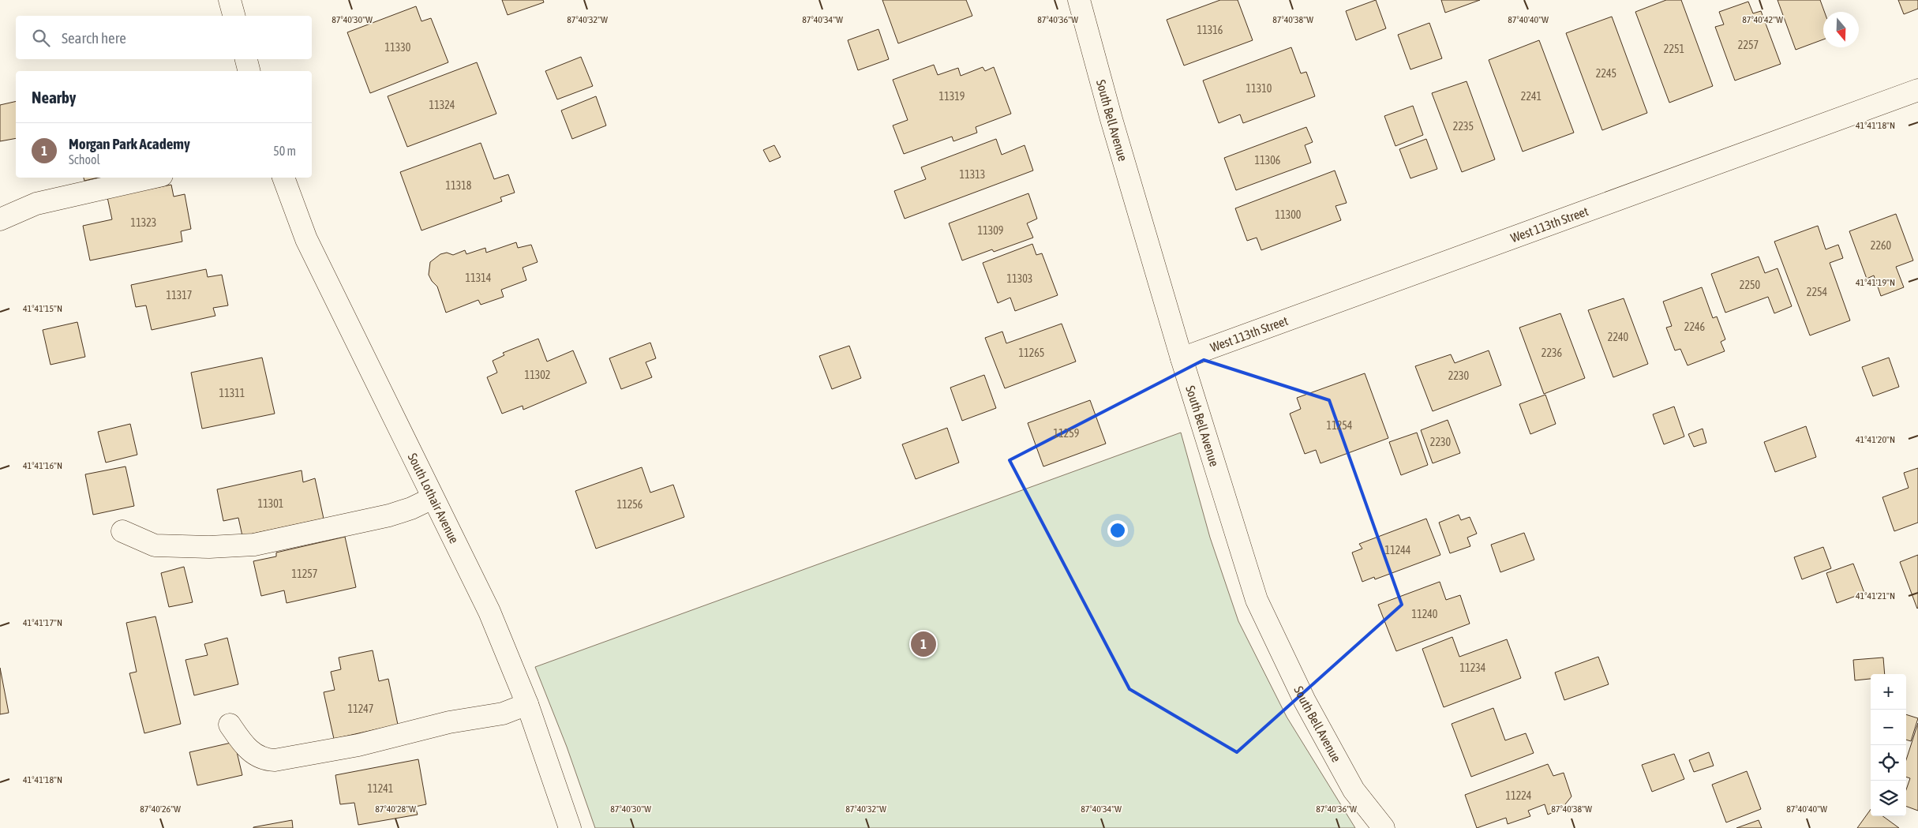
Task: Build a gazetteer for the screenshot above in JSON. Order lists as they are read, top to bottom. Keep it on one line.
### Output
{"streets":{"street":["South Bell Avenue","West 113th Street","South Lothair Avenue"]},"crossings":[["South Bell Avenue","West 113th Street"]],"house_numbers":["11316","2257","11330","2251","2245","11310","11319","2241","11324","2235","11306","11313","11318","11300","11323","11309","2260","11314","11303","2250","2254","11317","2246","2240","11265","2236","11302","2230","11311","11254","11259","2230","11301","11256","11244","11257","11240","11234","11247","11241","11224"],"north":"bottom","page":{"search":"Search here","heading":"Nearby","list":[{"mark":"1","name":"Morgan Park Academy","note":"School","value":"50 m"}],"pins":"1","map_buttons":["+","−"]},"coordinates":["87°40'34\"W","87°40'30\"W","87°40'32\"W","87°40'36\"W","87°40'38\"W","87°40'40\"W","87°40'42\"W","41°41'18\"N","41°41'19\"N","41°41'15\"N","41°41'20\"N","41°41'16\"N","41°41'21\"N","41°41'17\"N","87°40'26\"W","87°40'28\"W"]}
